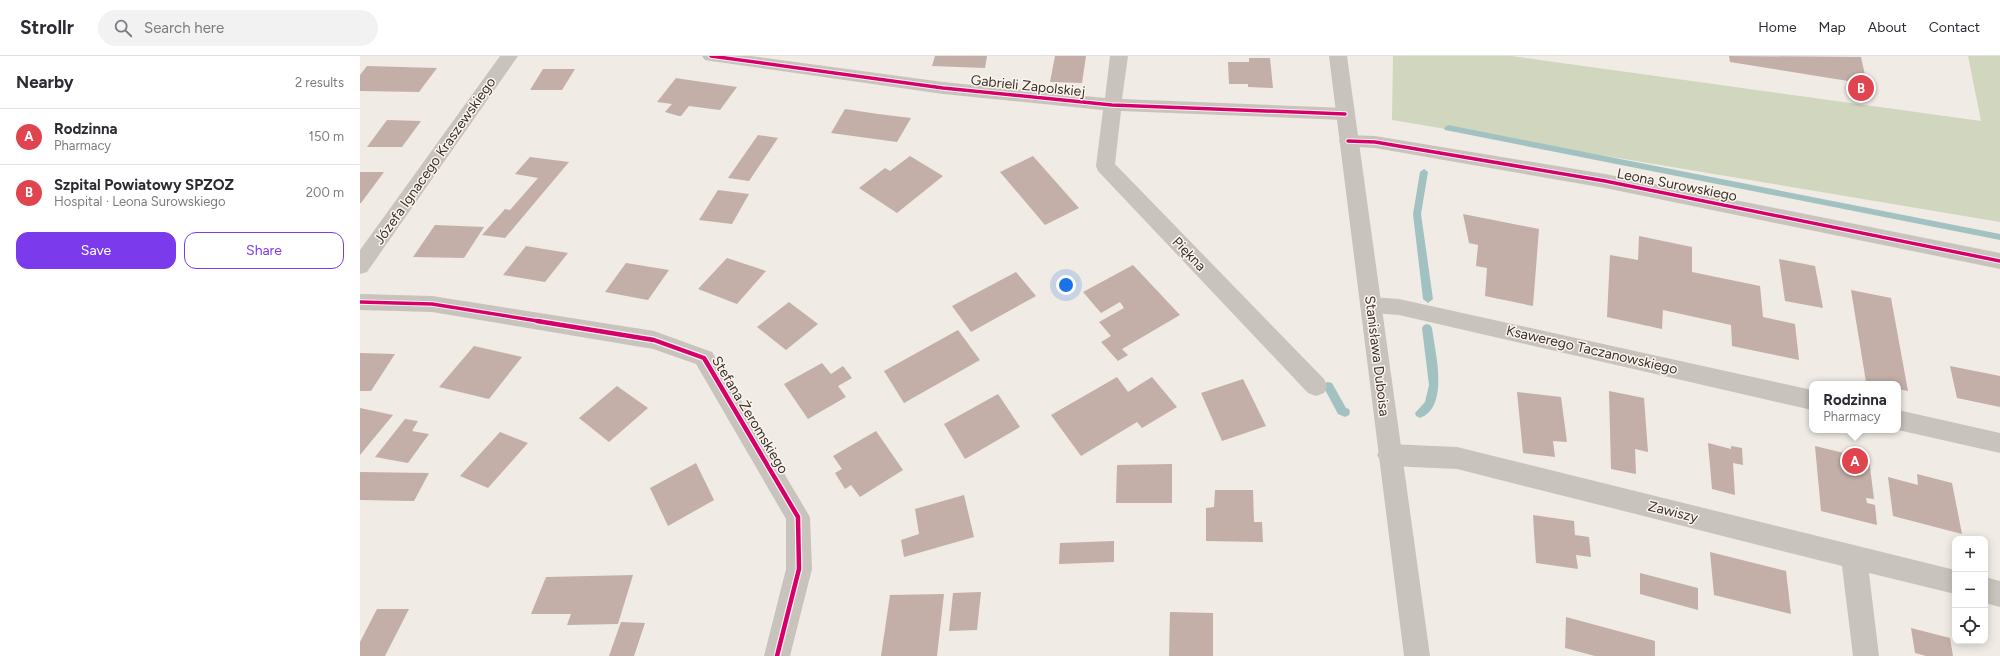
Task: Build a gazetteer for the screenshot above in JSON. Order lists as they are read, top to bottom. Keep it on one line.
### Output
{"streets":{"street":["Gabrieli Zapolskiej","Józefa Ignacego Kraszewskiego","Leona Surowskiego","Piękna","Ksawerego Taczanowskiego","Stanisława Duboisa","Stefana Żeromskiego","Zawiszy"]},"crossings":[["Gabrieli Zapolskiej","Piękna"],["Gabrieli Zapolskiej","Stanisława Duboisa"],["Leona Surowskiego","Stanisława Duboisa"],["Ksawerego Taczanowskiego","Stanisława Duboisa"],["Stanisława Duboisa","Zawiszy"]],"page":{"header":"Strollr","search":"Search here","nav":["Home","Map","About","Contact"],"heading":["Nearby","2 results"],"pins":["B","A"],"list":[{"mark":"A","name":"Rodzinna","note":"Pharmacy","value":"150 m"},{"mark":"B","name":"Szpital Powiatowy SPZOZ","note":"Hospital · Leona Surowskiego","value":"200 m"}],"buttons":["Save","Share"],"popup":["Rodzinna","Pharmacy"],"map_buttons":["+","−"]}}
